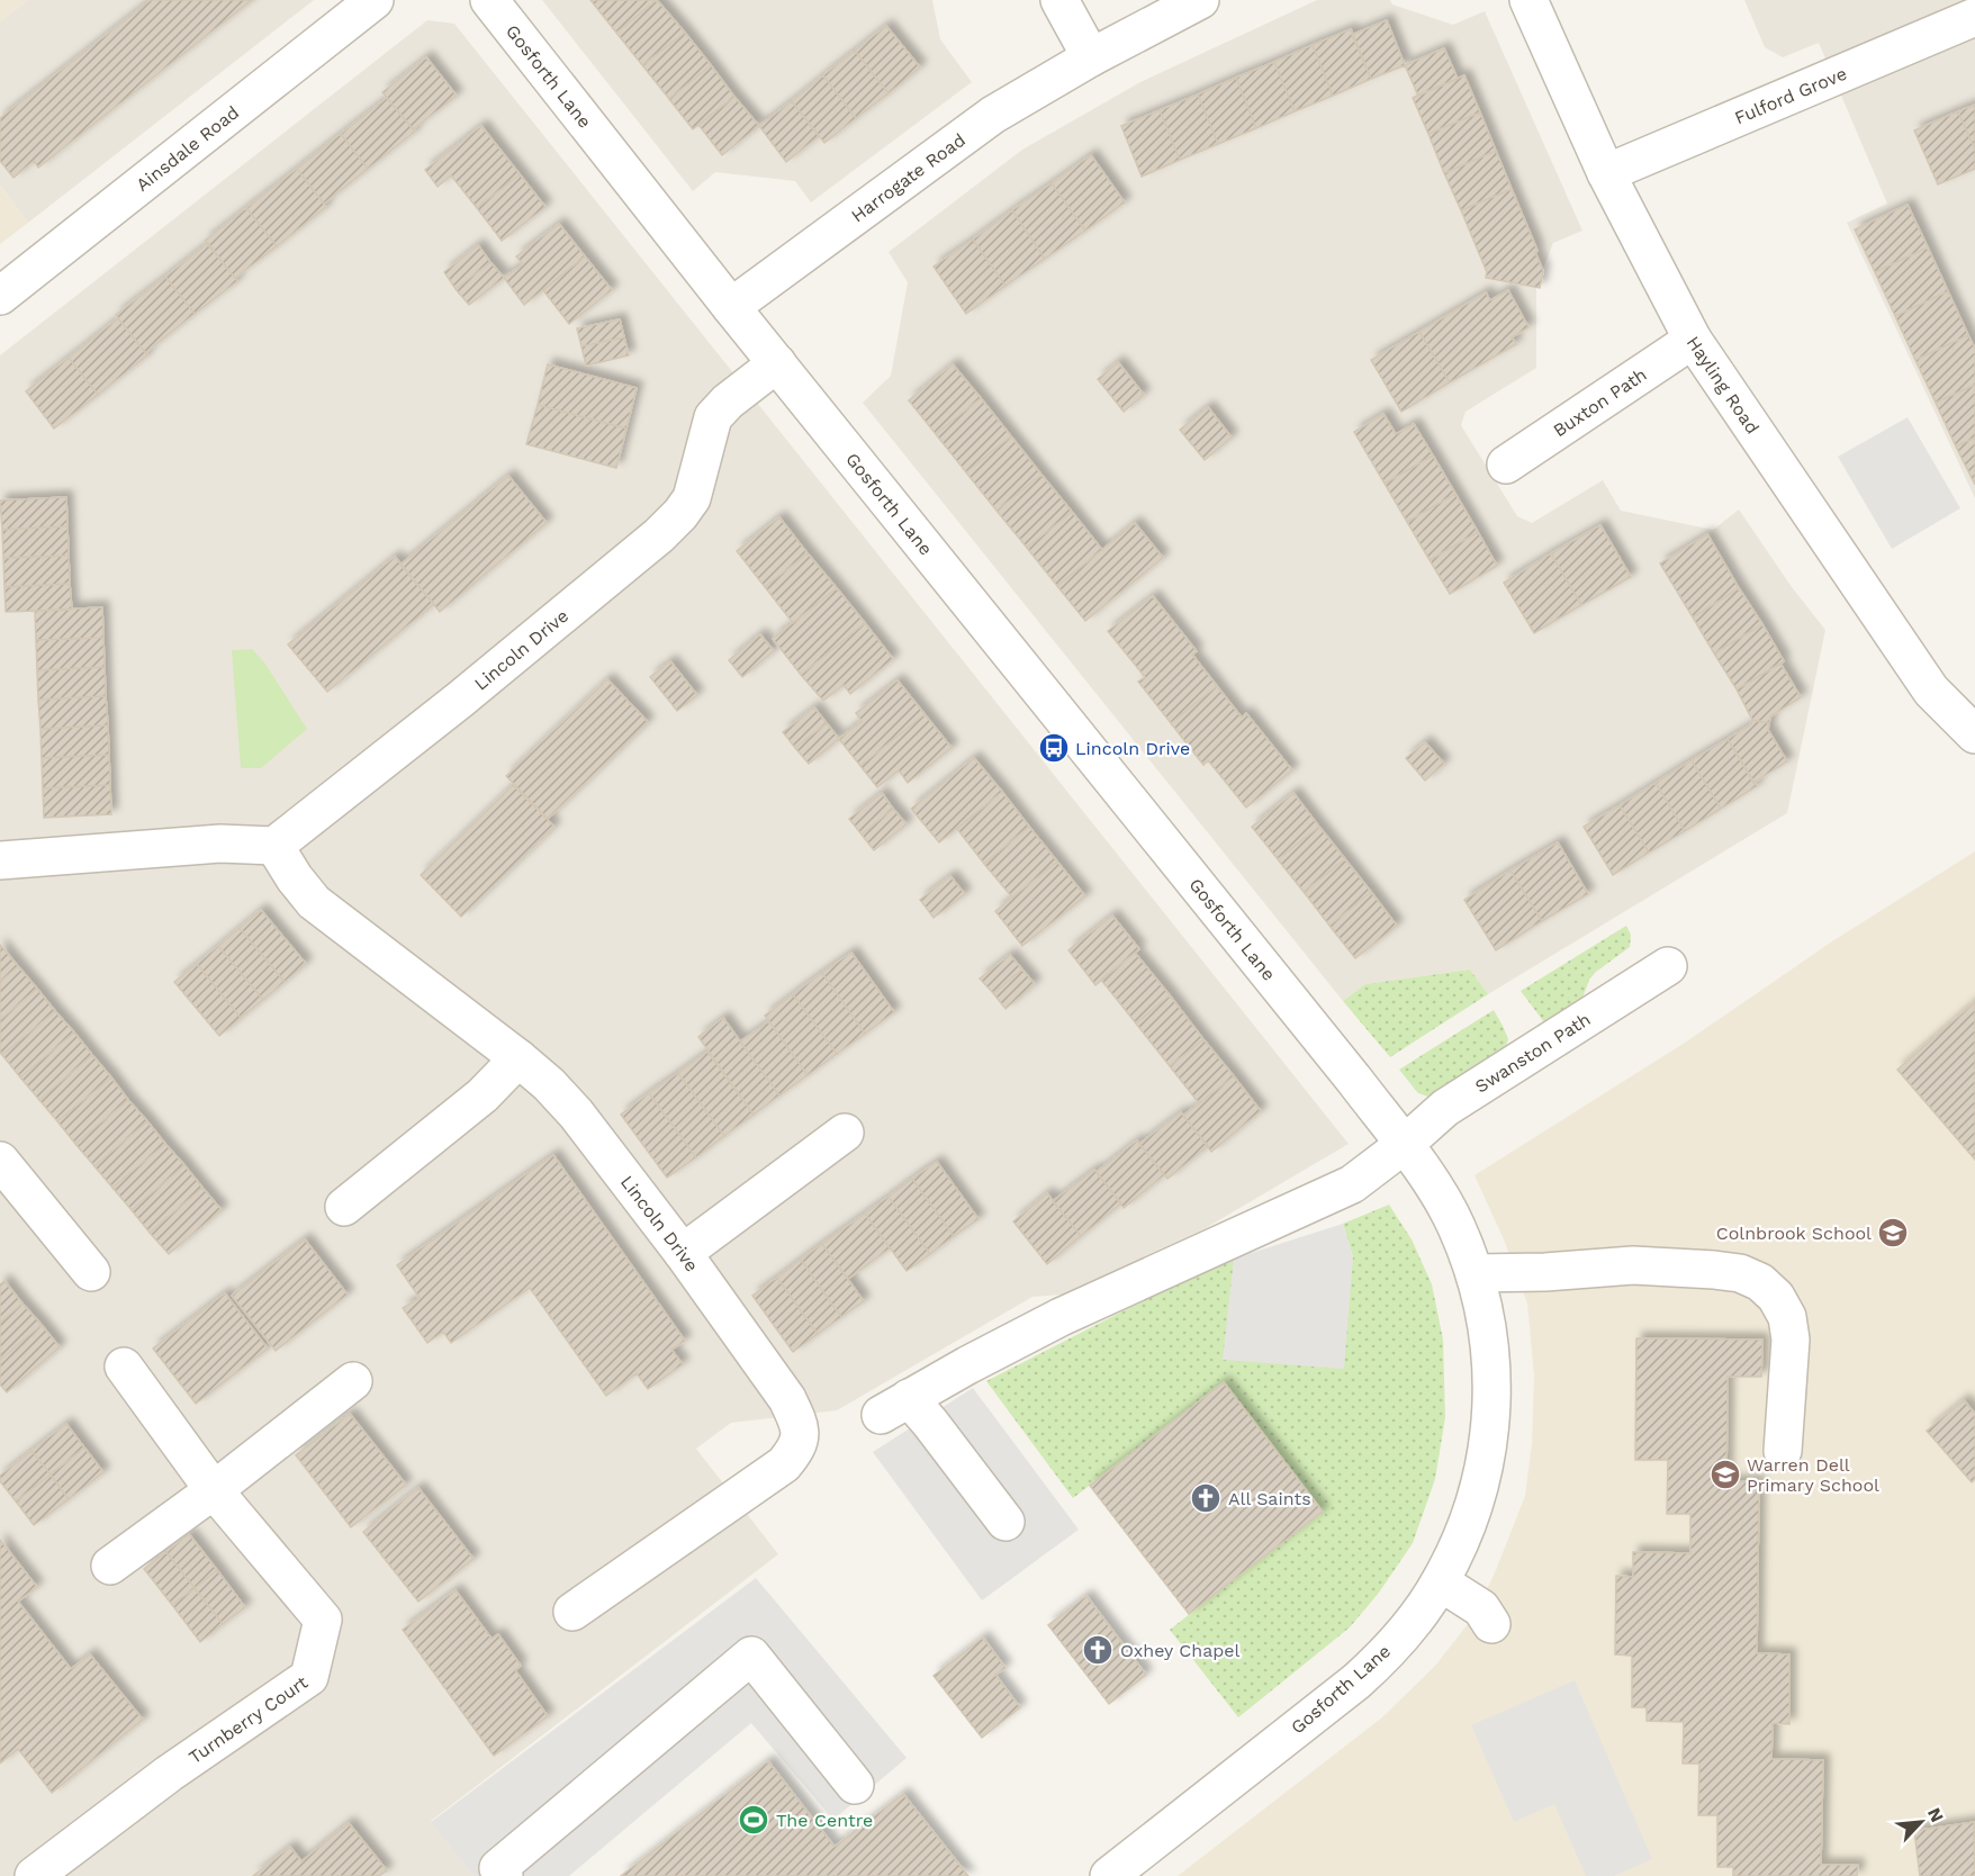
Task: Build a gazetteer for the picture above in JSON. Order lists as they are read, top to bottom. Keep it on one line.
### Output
{"streets":{"street":["Gosforth Lane","Fulford Grove","Ainsdale Road","Harrogate Road","Hayling Road","Buxton Path","Lincoln Drive","Swanston Path","Turnberry Court"]},"crossings":[["Gosforth Lane","Harrogate Road"],["Gosforth Lane","Lincoln Drive"],["Gosforth Lane","Swanston Path"],["Fulford Grove","Hayling Road"],["Hayling Road","Buxton Path"]],"places":{"bus stop":["Lincoln Drive"],"school or university":["Colnbrook School","Warren Dell Primary School"],"church":["All Saints","Oxhey Chapel"],"sports":["The Centre"]},"north":"top right"}
